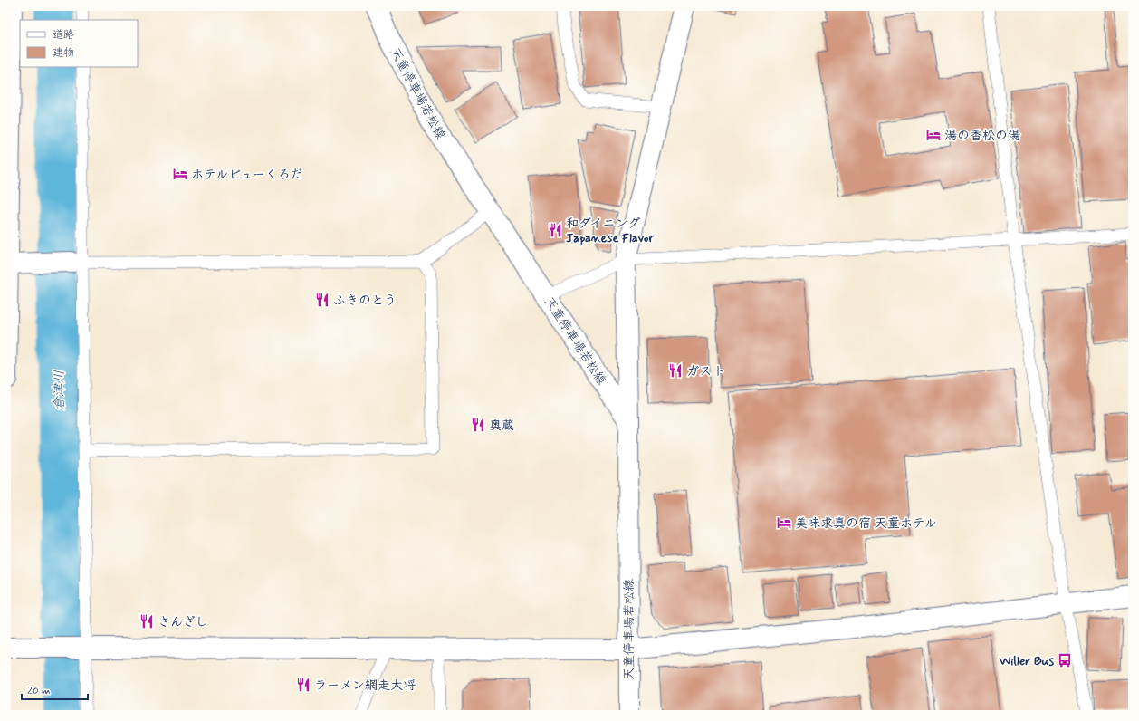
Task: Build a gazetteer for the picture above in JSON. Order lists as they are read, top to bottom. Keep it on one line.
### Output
{"streets":{"street":["天童停車場若松線"]},"water":["倉津川"],"places":{"hotel":["湯の香松の湯","ホテルビューくろだ","美味求真の宿 天童ホテル"],"restaurant":["和ダイニング Japanese Flavor","ふきのとう","ガスト","奥蔵","さんざし","ラーメン網走大将"],"bus stop":["Willer Bus"]},"legend":["道路","建物"],"scale_bar":"20 m"}
